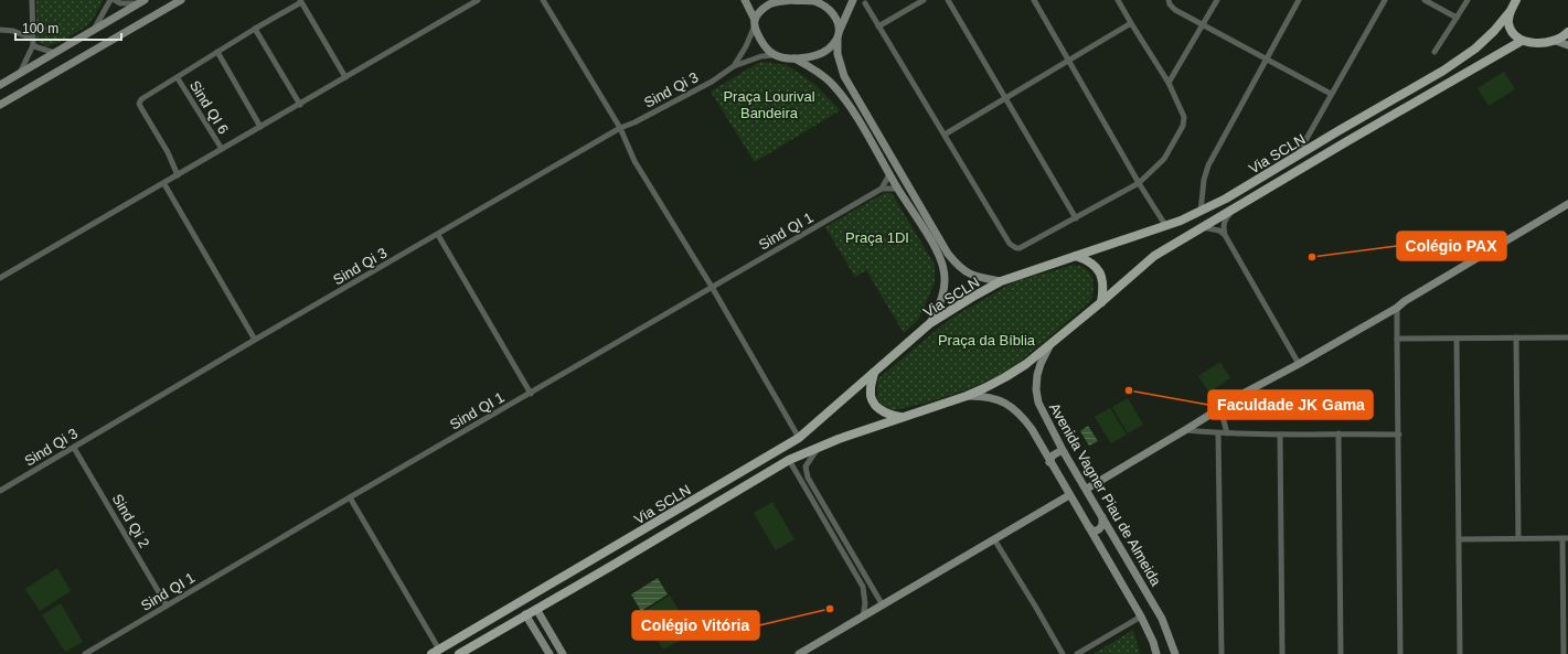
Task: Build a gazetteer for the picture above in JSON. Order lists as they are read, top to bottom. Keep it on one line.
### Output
{"streets":{"main road":["Via SCLN","Avenida Vagner Piau de Almeida"],"street":["Sind Qi 3","Sind QI 6","Sind QI 1","Sind Qi 2"]},"crossings":[["Sind Qi 3","Sind Qi 2"],["Via SCLN","Avenida Vagner Piau de Almeida"],["Sind QI 1","Sind Qi 2"]],"parks":["Praça Lourival Bandeira","Praça 1DI","Praça da Bíblia"],"places":["Colégio PAX","Faculdade JK Gama","Colégio Vitória"],"scale_bar":"100 m"}
